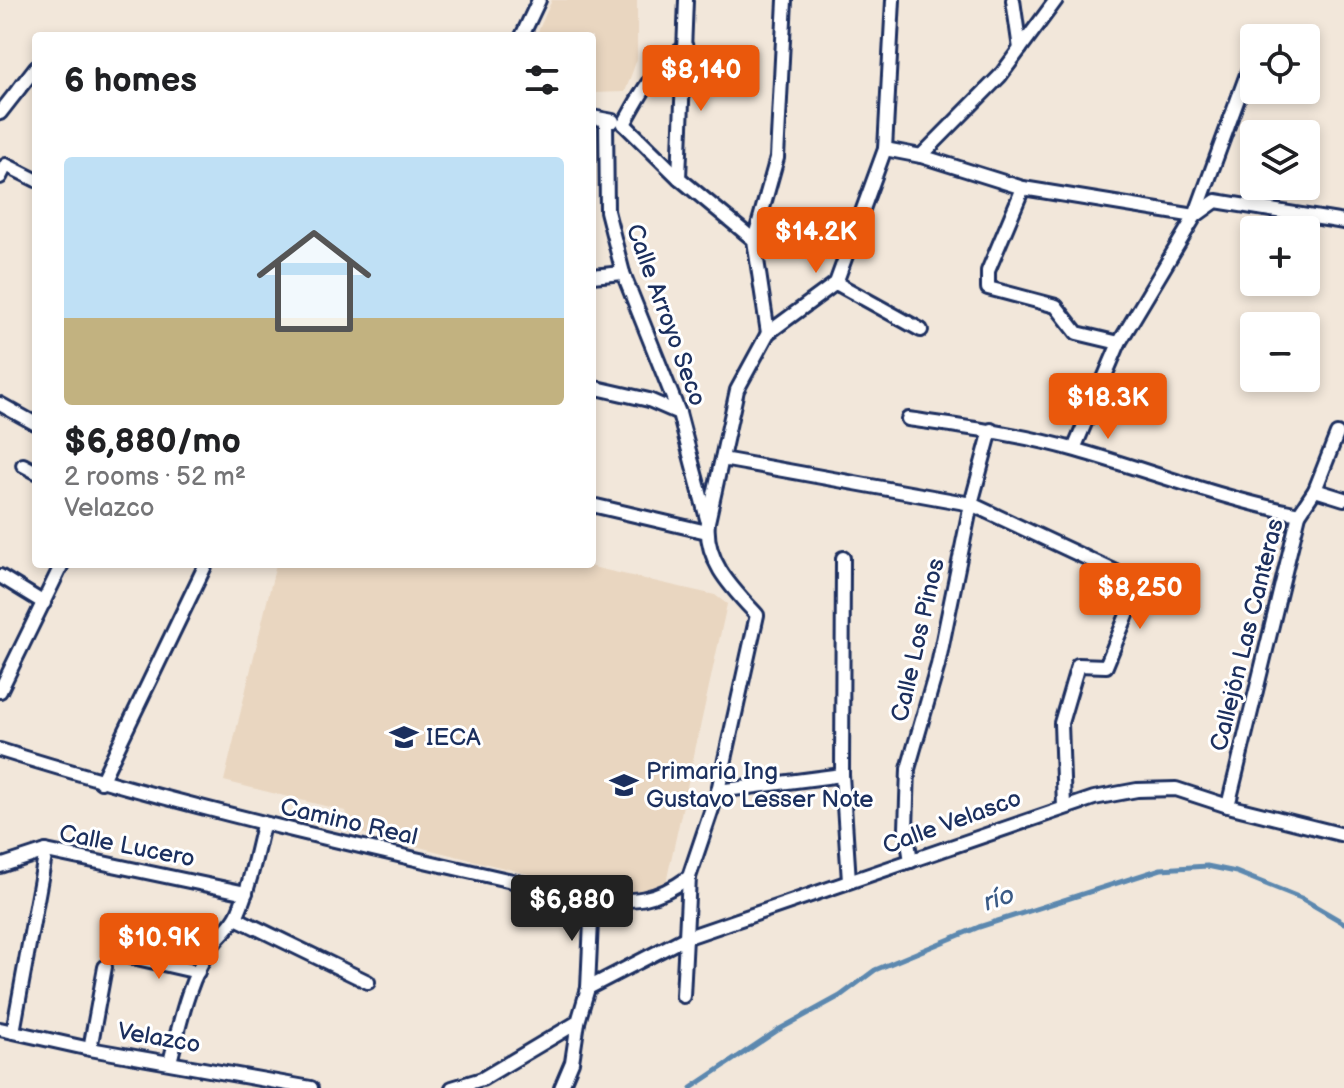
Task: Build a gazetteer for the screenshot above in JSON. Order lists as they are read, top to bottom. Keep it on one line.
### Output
{"streets":{"street":["Calle Arroyo Seco","Callejón Las Canteras","Calle Los Pinos","Camino Real","Calle Velasco","Calle Lucero","Velazco"]},"crossings":[["Callejón Las Canteras","Calle Velasco"],["Calle Los Pinos","Calle Velasco"]],"water":["río"],"places":{"school or university":["IECA","Primaria Ing Gustavo Lesser Note"]},"page":{"map_buttons":["+","−"],"heading":"6 homes","price":["$8,140","$14.2K","$18.3K","$8,250","$6,880","$10.9K"],"list":[{"name":"$6,880/mo","note":"2 rooms · 52 m² · Velazco"}]}}
